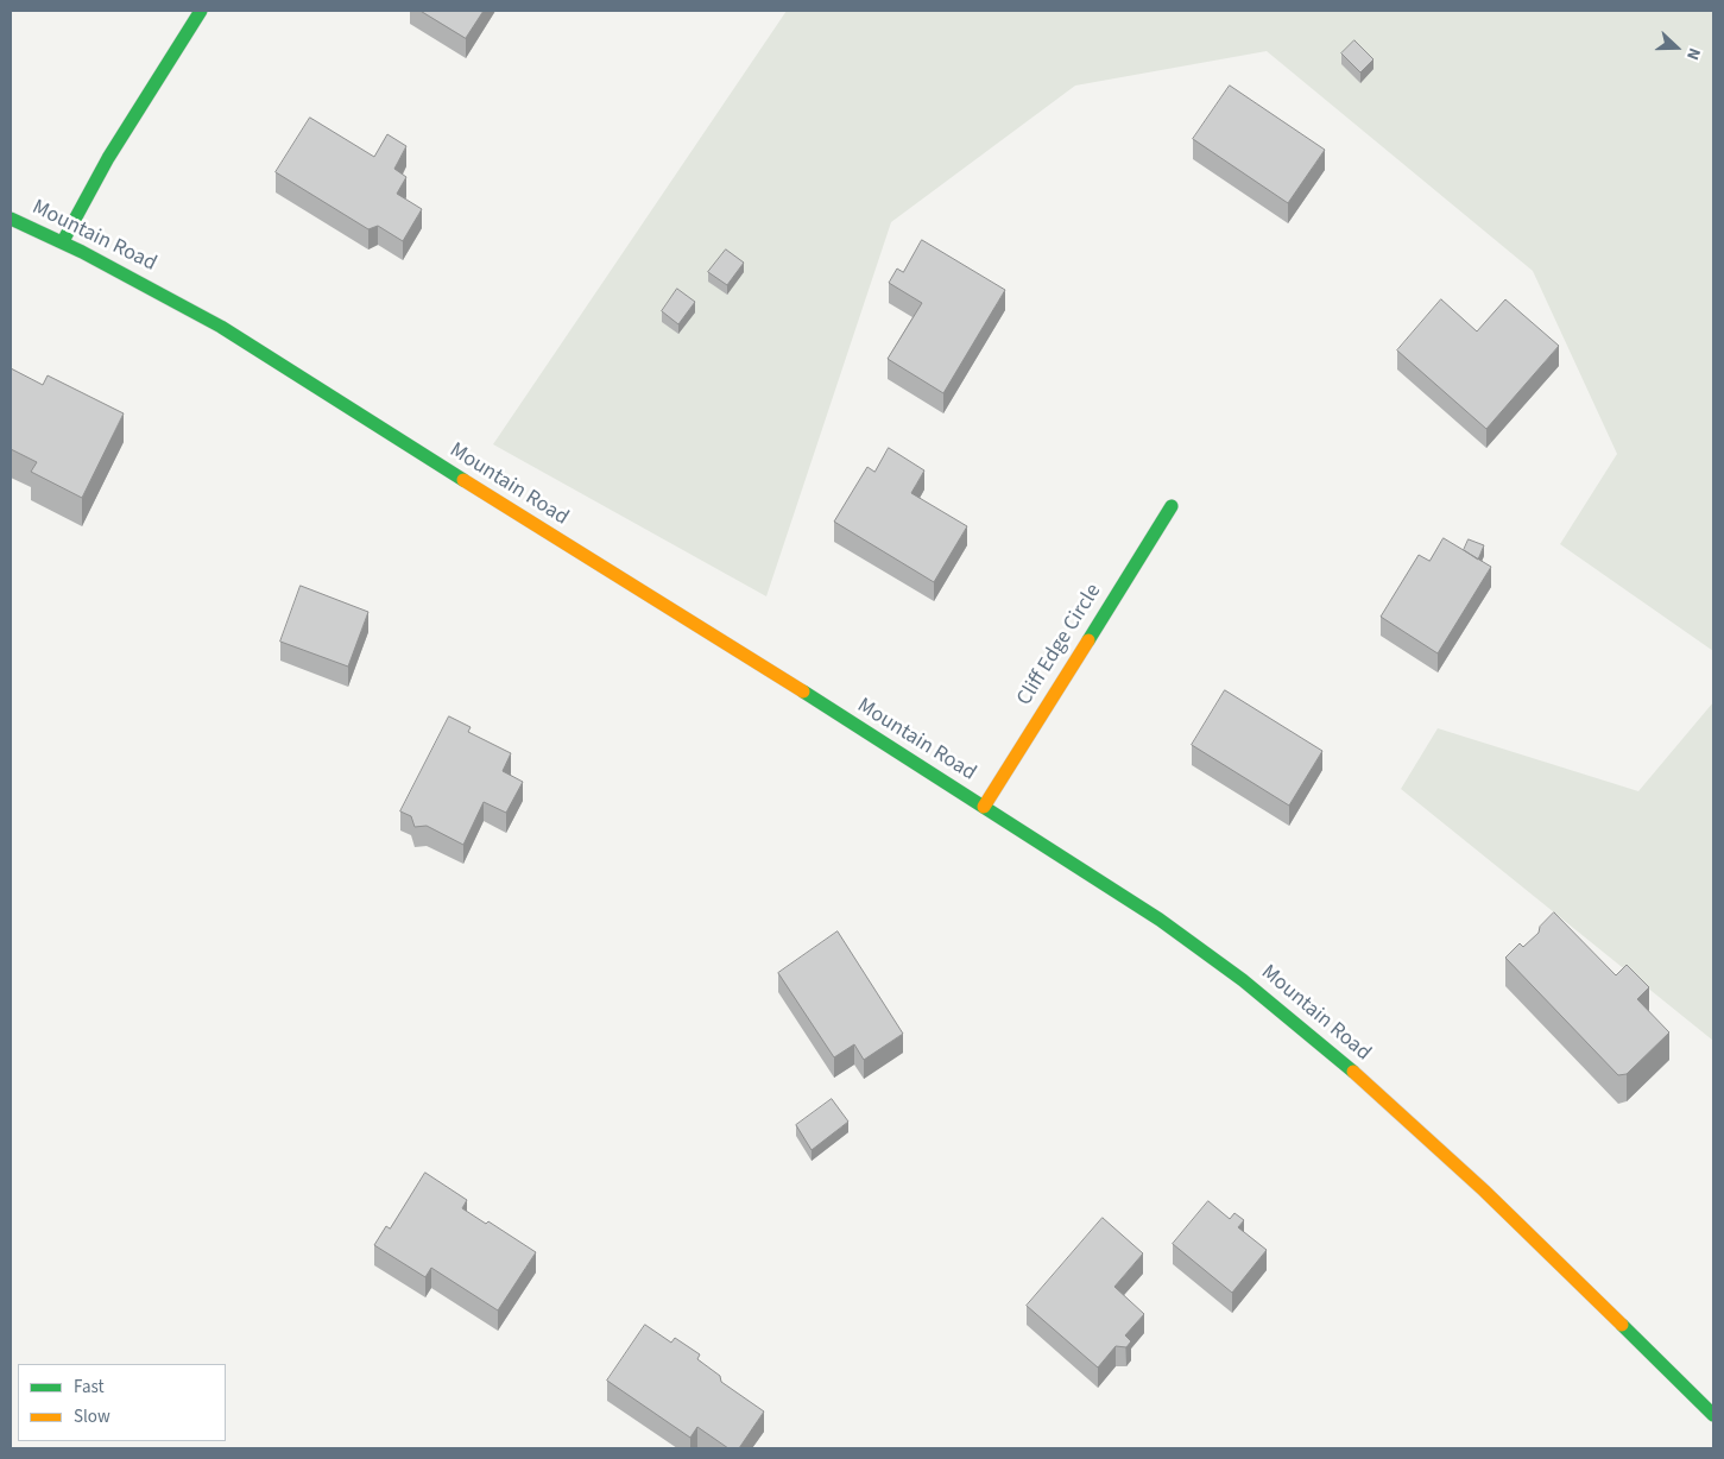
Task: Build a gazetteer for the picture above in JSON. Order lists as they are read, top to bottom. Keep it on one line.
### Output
{"streets":{"main road":["Mountain Road","Cliff Edge Circle"]},"crossings":[["Mountain Road","Cliff Edge Circle"]],"legend":["Fast","Slow"],"north":"right"}
